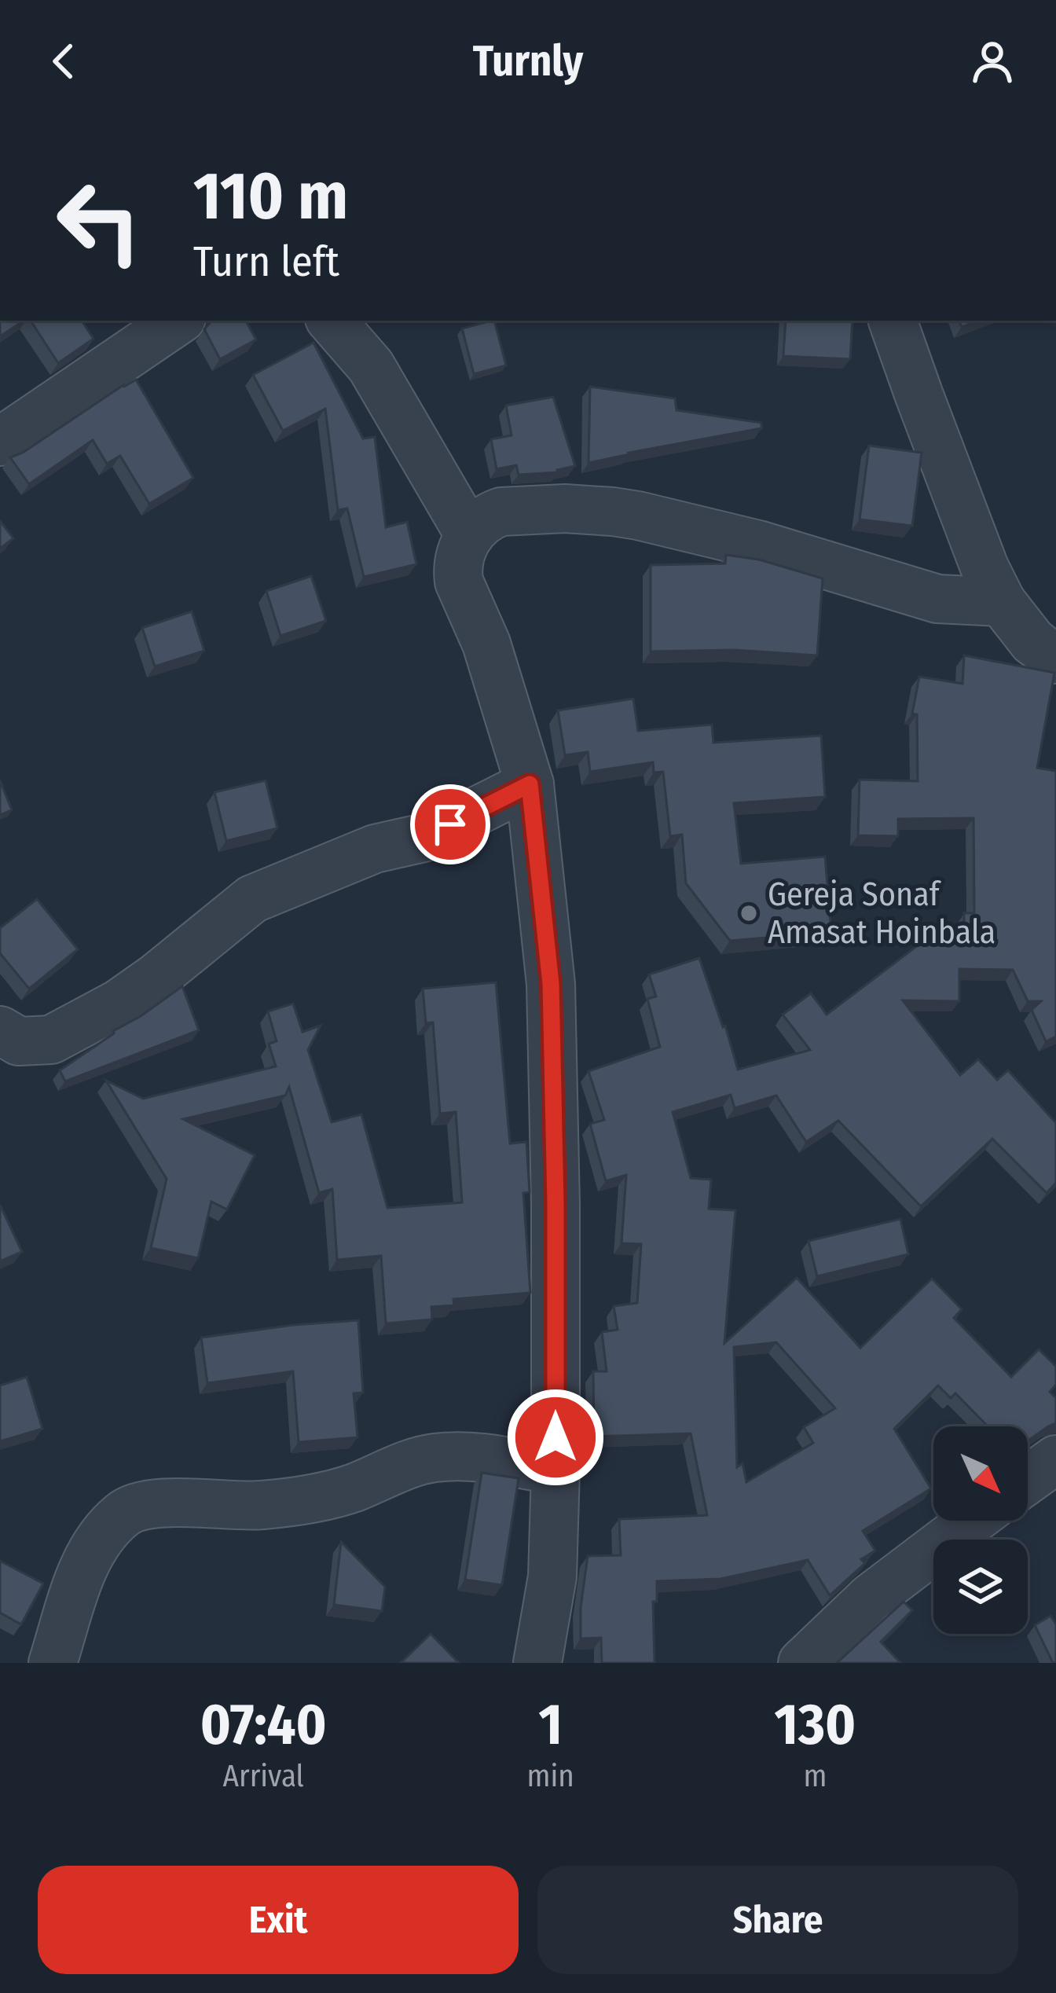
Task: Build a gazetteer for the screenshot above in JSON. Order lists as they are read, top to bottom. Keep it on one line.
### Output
{"places":["Gereja Sonaf Amasat Hoinbala"],"north":"bottom right","page":{"header":"Turnly","turn":["110 m","Turn left"],"eta":["07:40","Arrival","1","min","130","m"],"buttons":["Exit","Share"]}}
